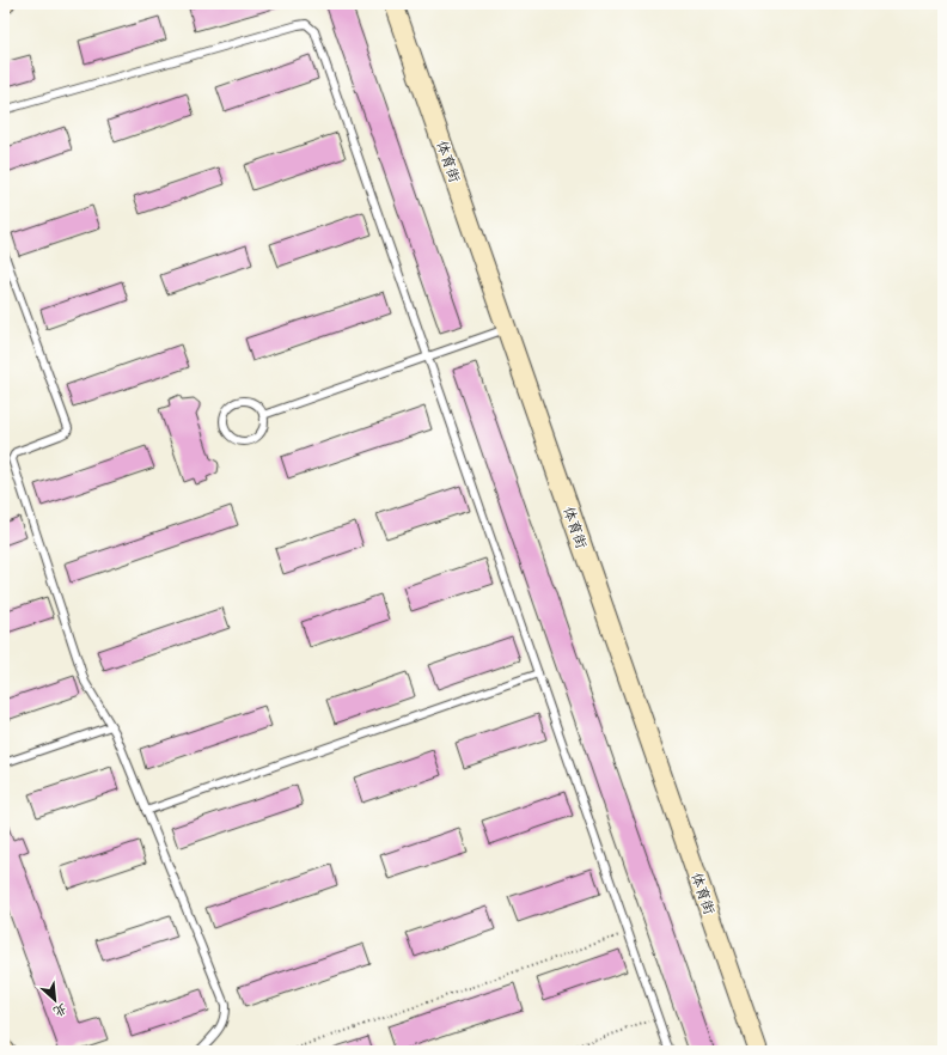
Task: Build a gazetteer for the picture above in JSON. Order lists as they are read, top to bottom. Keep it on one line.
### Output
{"streets":{"street":["体育街"]},"north":"bottom right"}
